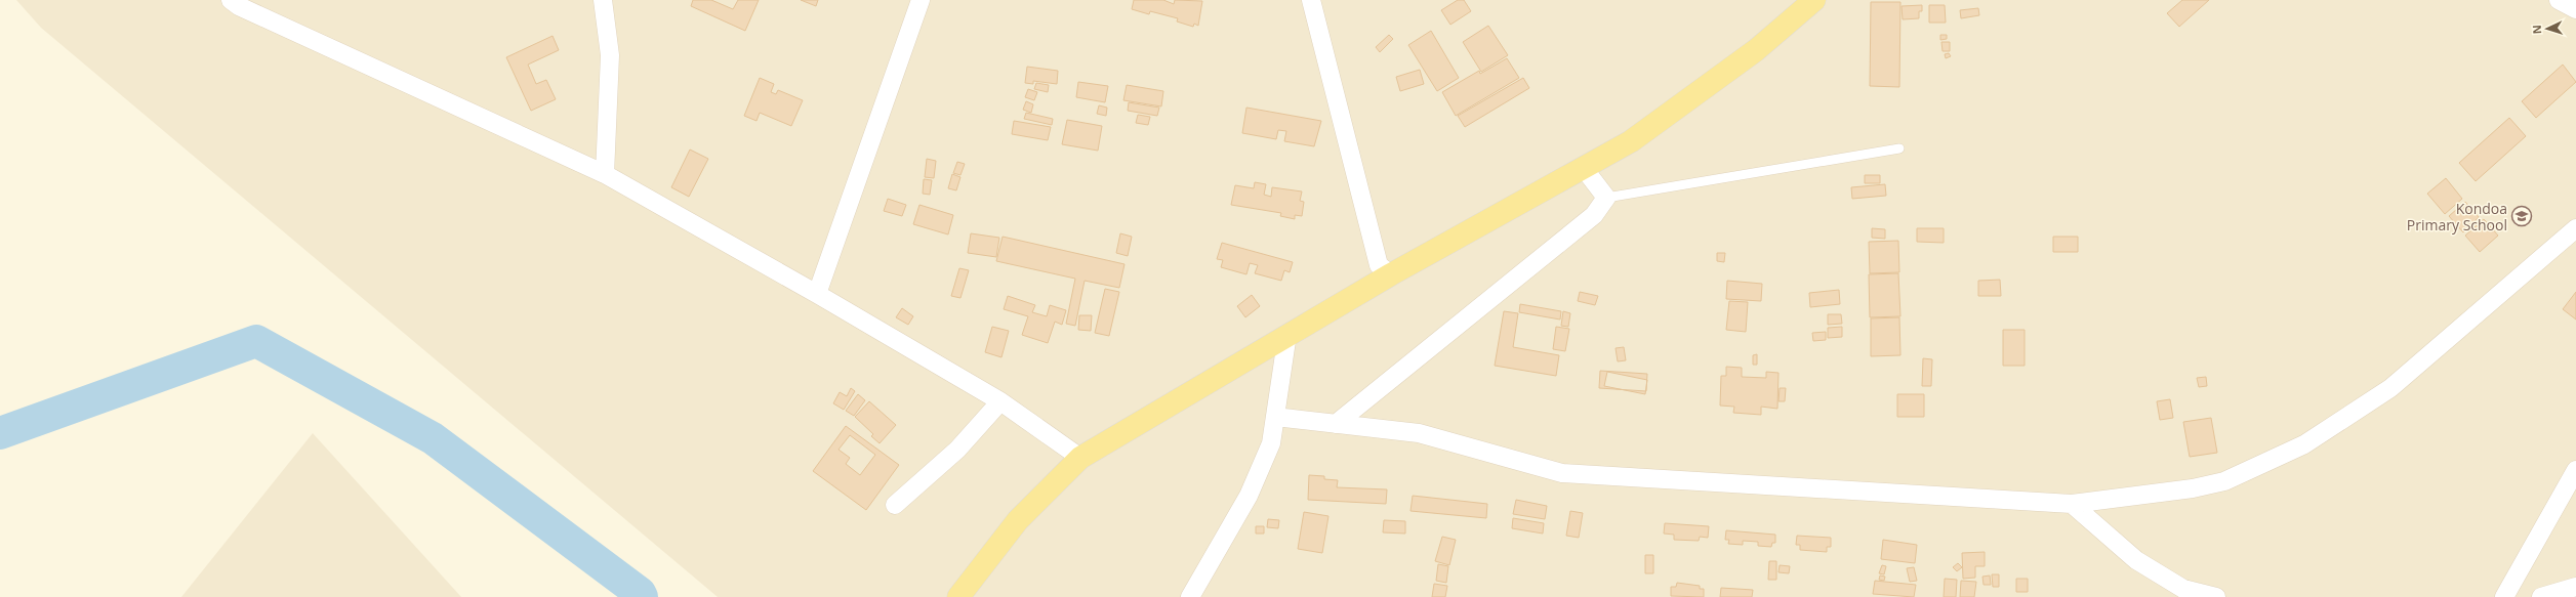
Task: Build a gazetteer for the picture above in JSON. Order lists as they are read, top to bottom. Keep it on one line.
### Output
{"places":{"school or university":["Kondoa Primary School"]},"north":"left"}
